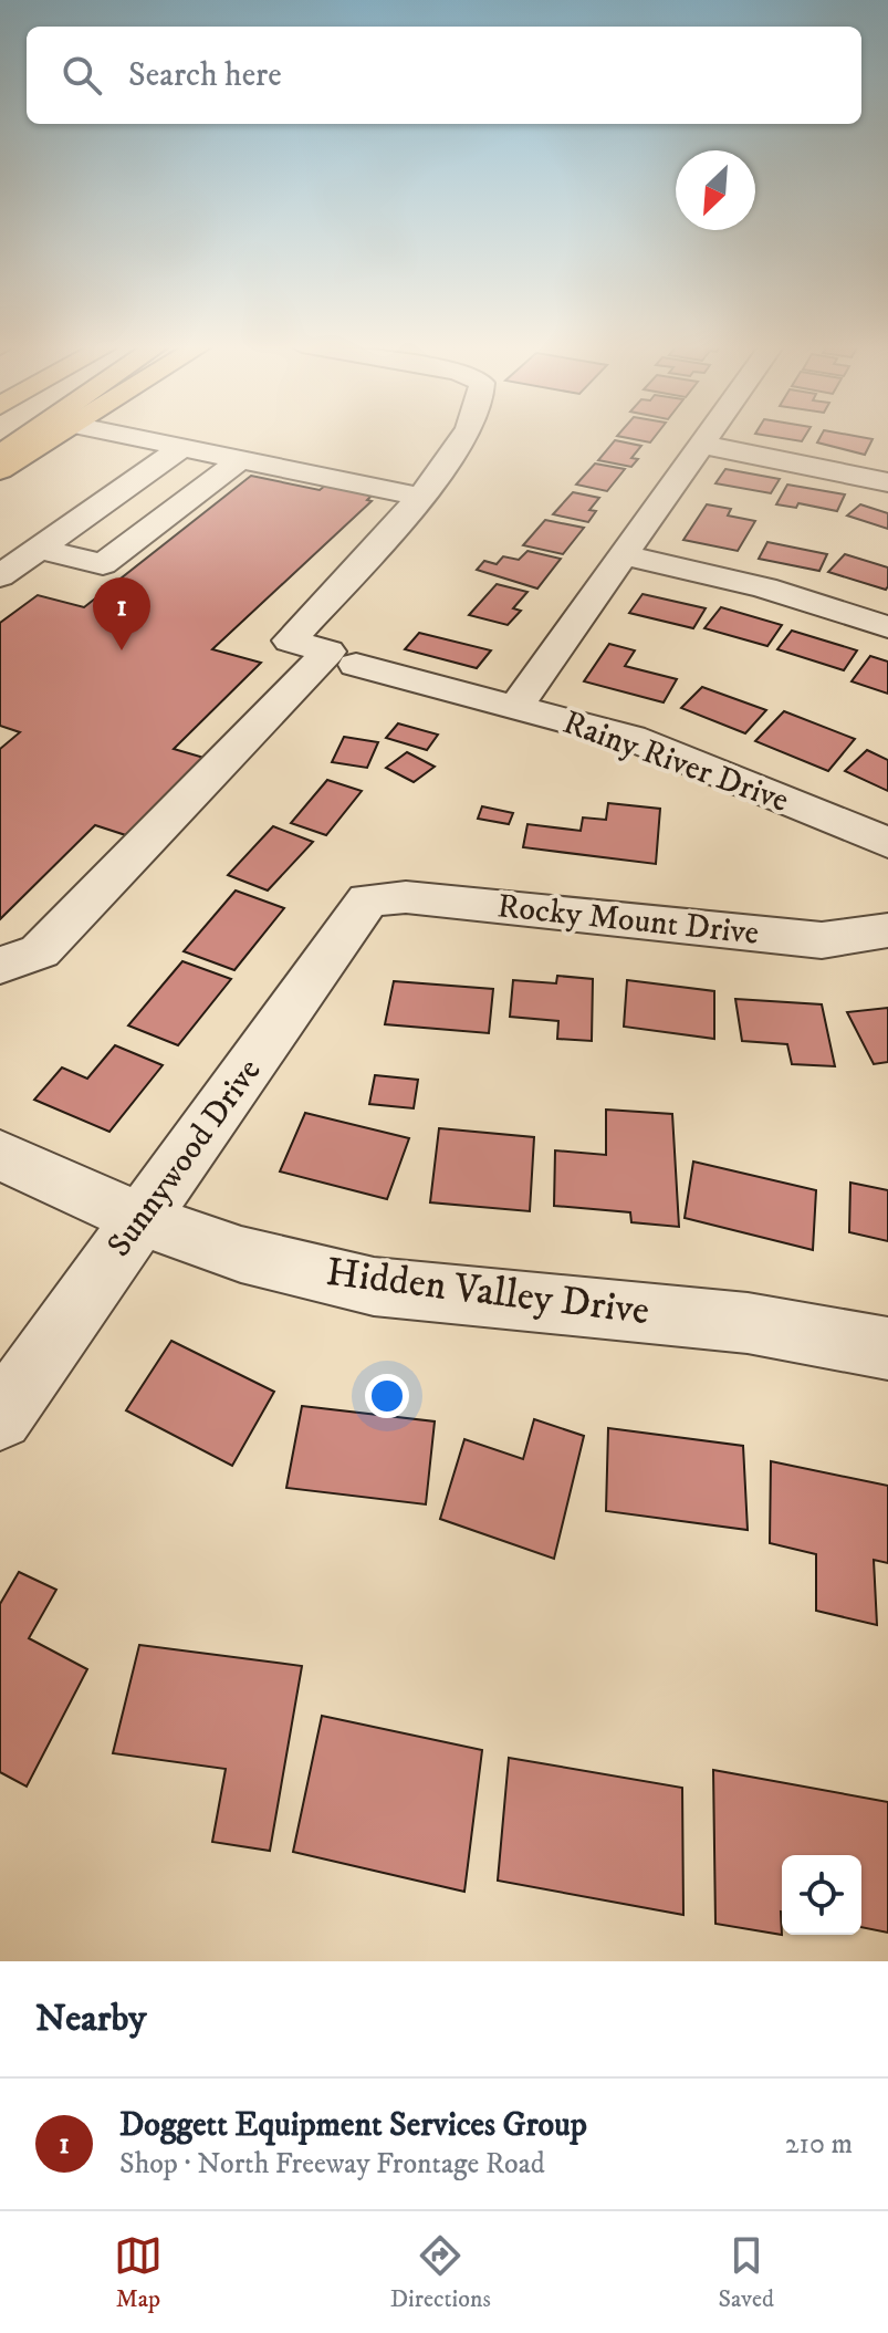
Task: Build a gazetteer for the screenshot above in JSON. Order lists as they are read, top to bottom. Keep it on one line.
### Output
{"streets":{"street":["Rainy River Drive","Rocky Mount Drive","Sunnywood Drive","Hidden Valley Drive"]},"crossings":[["Rocky Mount Drive","Sunnywood Drive"],["Sunnywood Drive","Hidden Valley Drive"]],"north":"bottom left","page":{"search":"Search here","pins":"1","heading":"Nearby","list":[{"mark":"1","name":"Doggett Equipment Services Group","note":"Shop · North Freeway Frontage Road","value":"210 m"}],"nav":["Map","Directions","Saved"]}}
